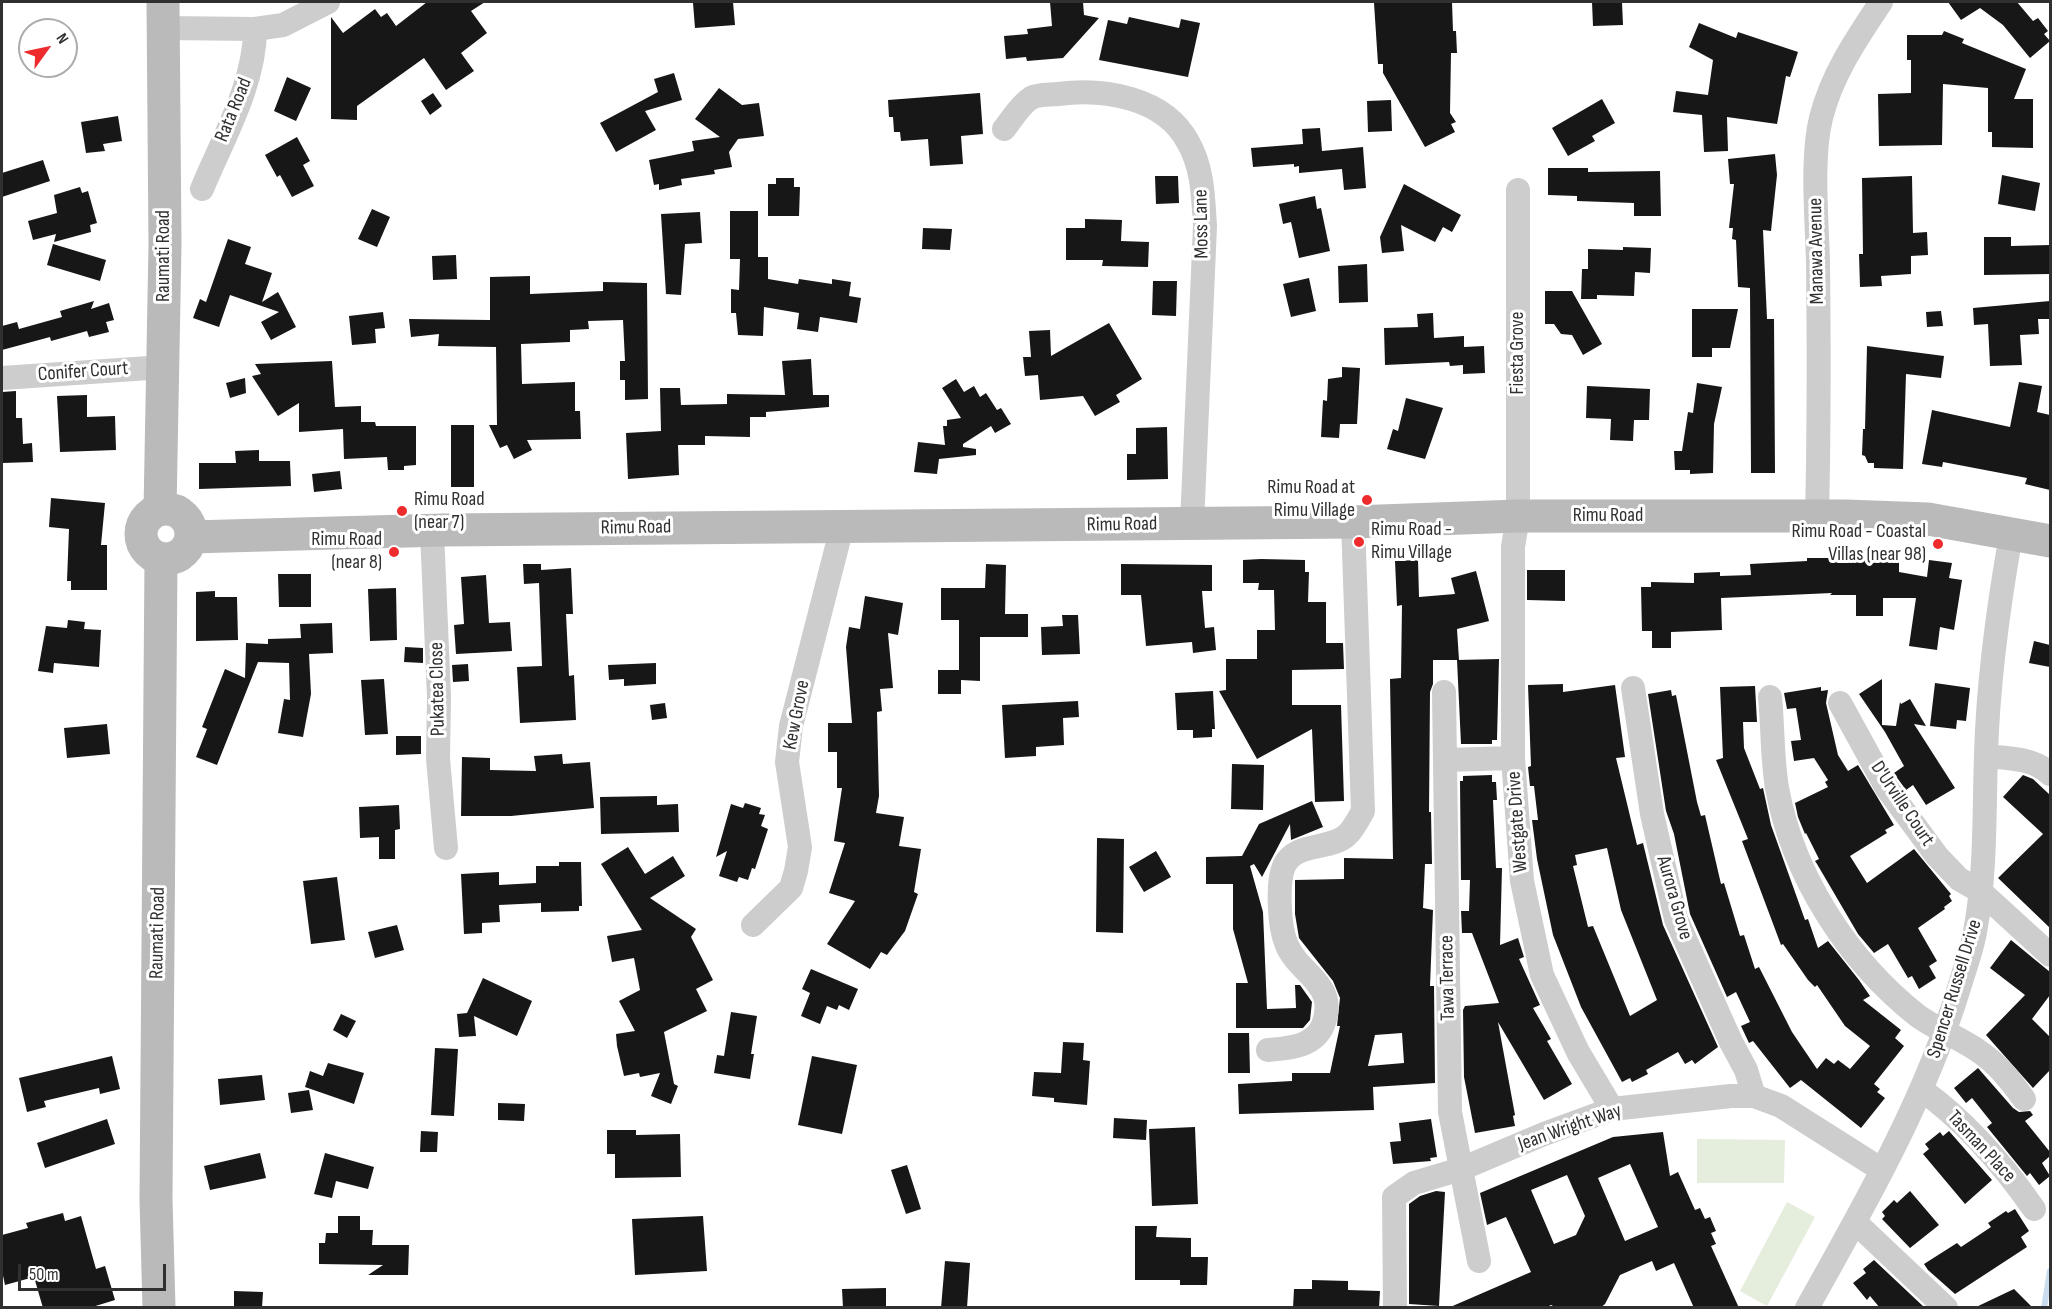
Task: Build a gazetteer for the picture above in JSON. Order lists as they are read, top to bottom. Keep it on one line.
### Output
{"streets":{"main road":["Raumati Road","Rimu Road"],"street":["Rata Road","Moss Lane","Manawa Avenue","Fiesta Grove","Conifer Court","Pukatea Close","Kew Grove","D'Urville Court","Westgate Drive","Aurora Grove","Tawa Terrace","Spencer Russell Drive","Jean Wright Way","Tasman Place"]},"crossings":[["Moss Lane","Rimu Road"],["Manawa Avenue","Rimu Road"],["Raumati Road","Conifer Court"],["Raumati Road","Rimu Road"],["Fiesta Grove","Rimu Road"],["Fiesta Grove","Westgate Drive"],["Rimu Road","Pukatea Close"],["Rimu Road","Kew Grove"],["Rimu Road","Westgate Drive"],["Rimu Road","Spencer Russell Drive"],["D'Urville Court","Spencer Russell Drive"],["Westgate Drive","Jean Wright Way"],["Aurora Grove","Jean Wright Way"],["Tawa Terrace","Jean Wright Way"],["Spencer Russell Drive","Jean Wright Way"],["Spencer Russell Drive","Tasman Place"]],"places":["Rimu Road at Rimu Village","Rimu Road (near 7)","Rimu Road - Rimu Village","Rimu Road - Coastal Villas (near 98)","Rimu Road (near 8)"],"scale_bar":"50 m","north":"top right"}
